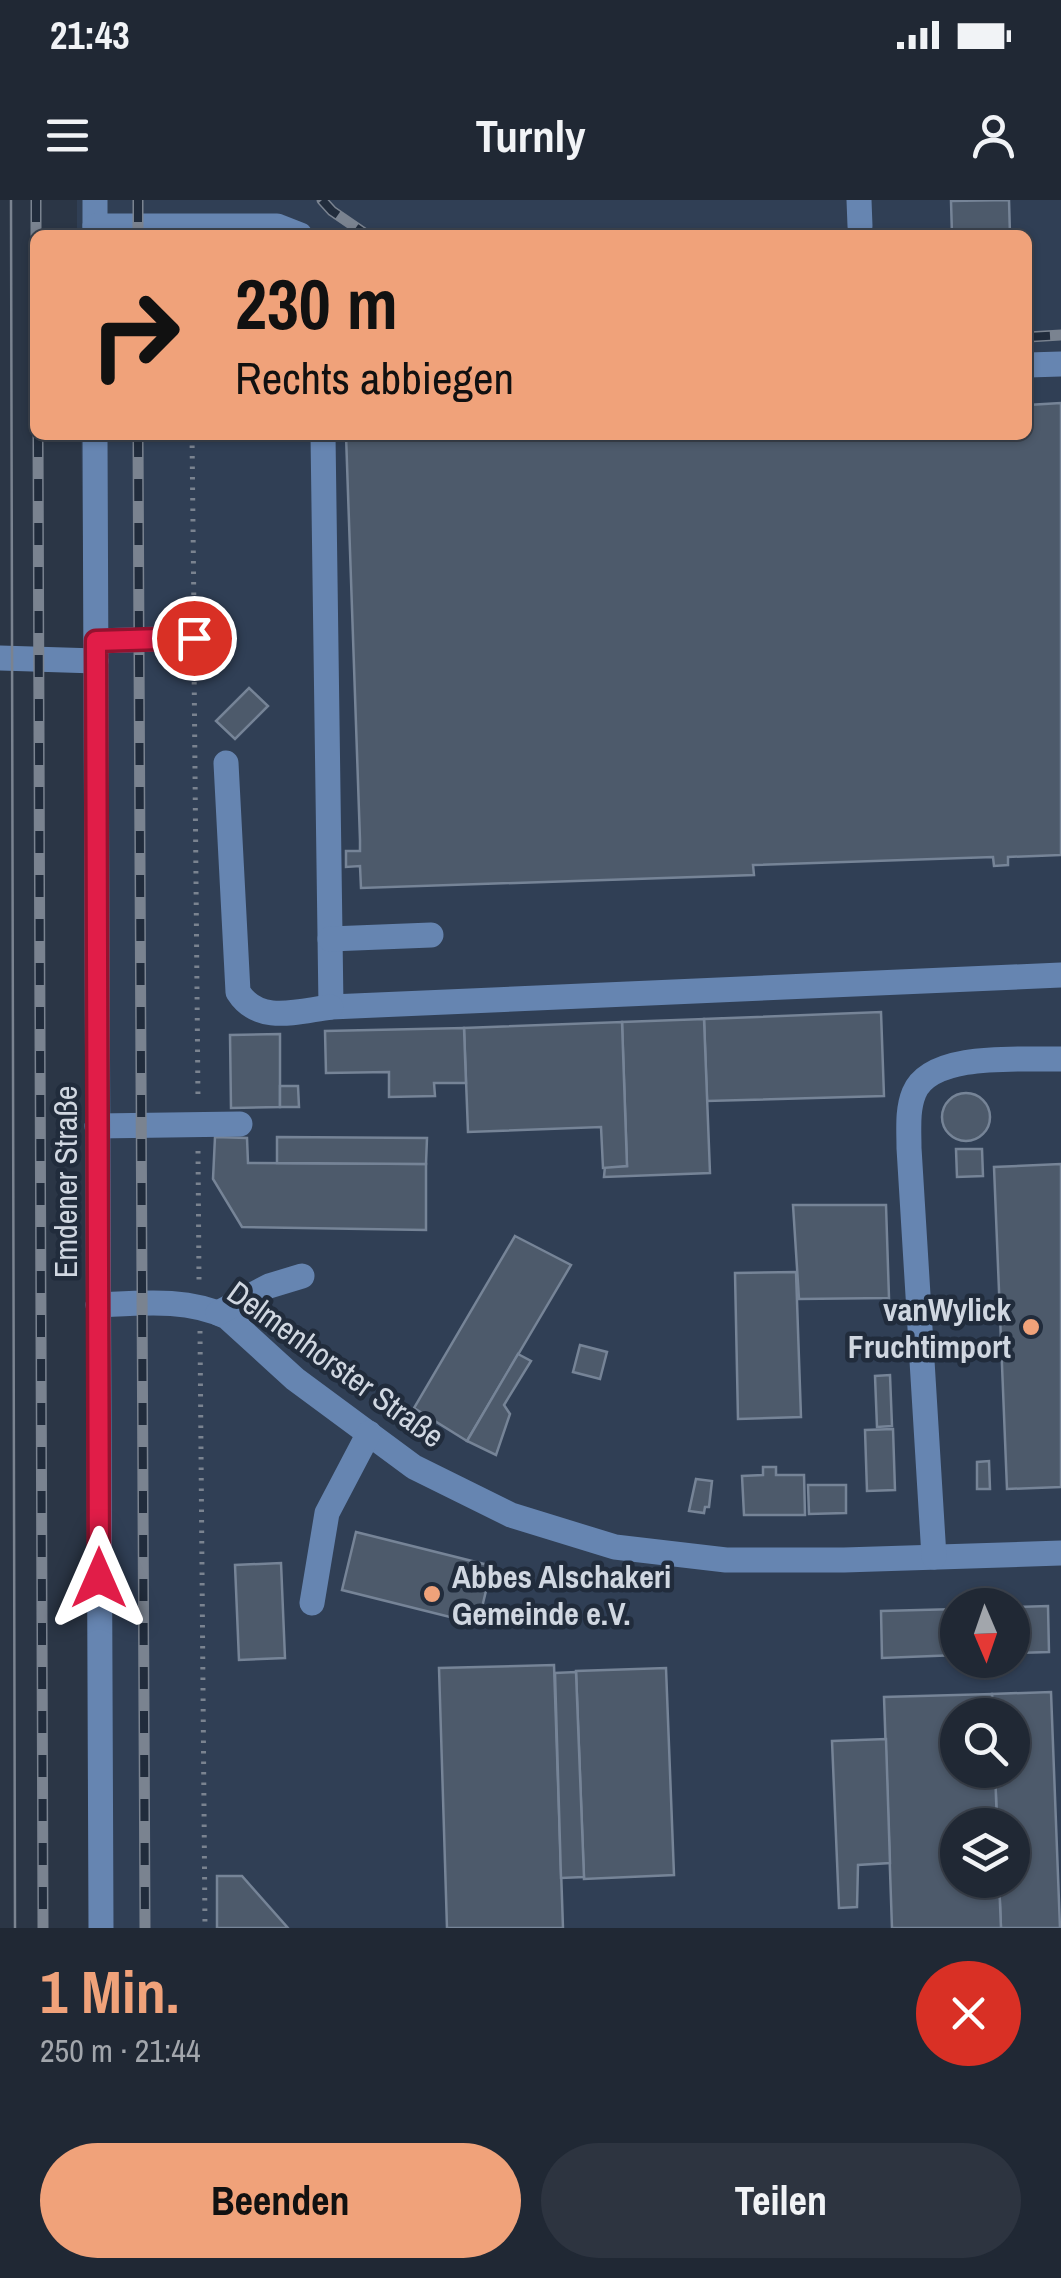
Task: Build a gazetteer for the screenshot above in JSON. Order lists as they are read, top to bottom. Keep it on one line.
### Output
{"streets":{"street":["Emdener Straße","Delmenhorster Straße"]},"crossings":[["Emdener Straße","Delmenhorster Straße"]],"places":["vanWylick Fruchtimport","Abbes Alschakeri Gemeinde e.V."],"north":"bottom","page":{"status":"21:43","header":"Turnly","turn":["230 m","Rechts abbiegen"],"heading":["1 Min.","250 m · 21:44"],"buttons":["Beenden","Teilen"]}}
